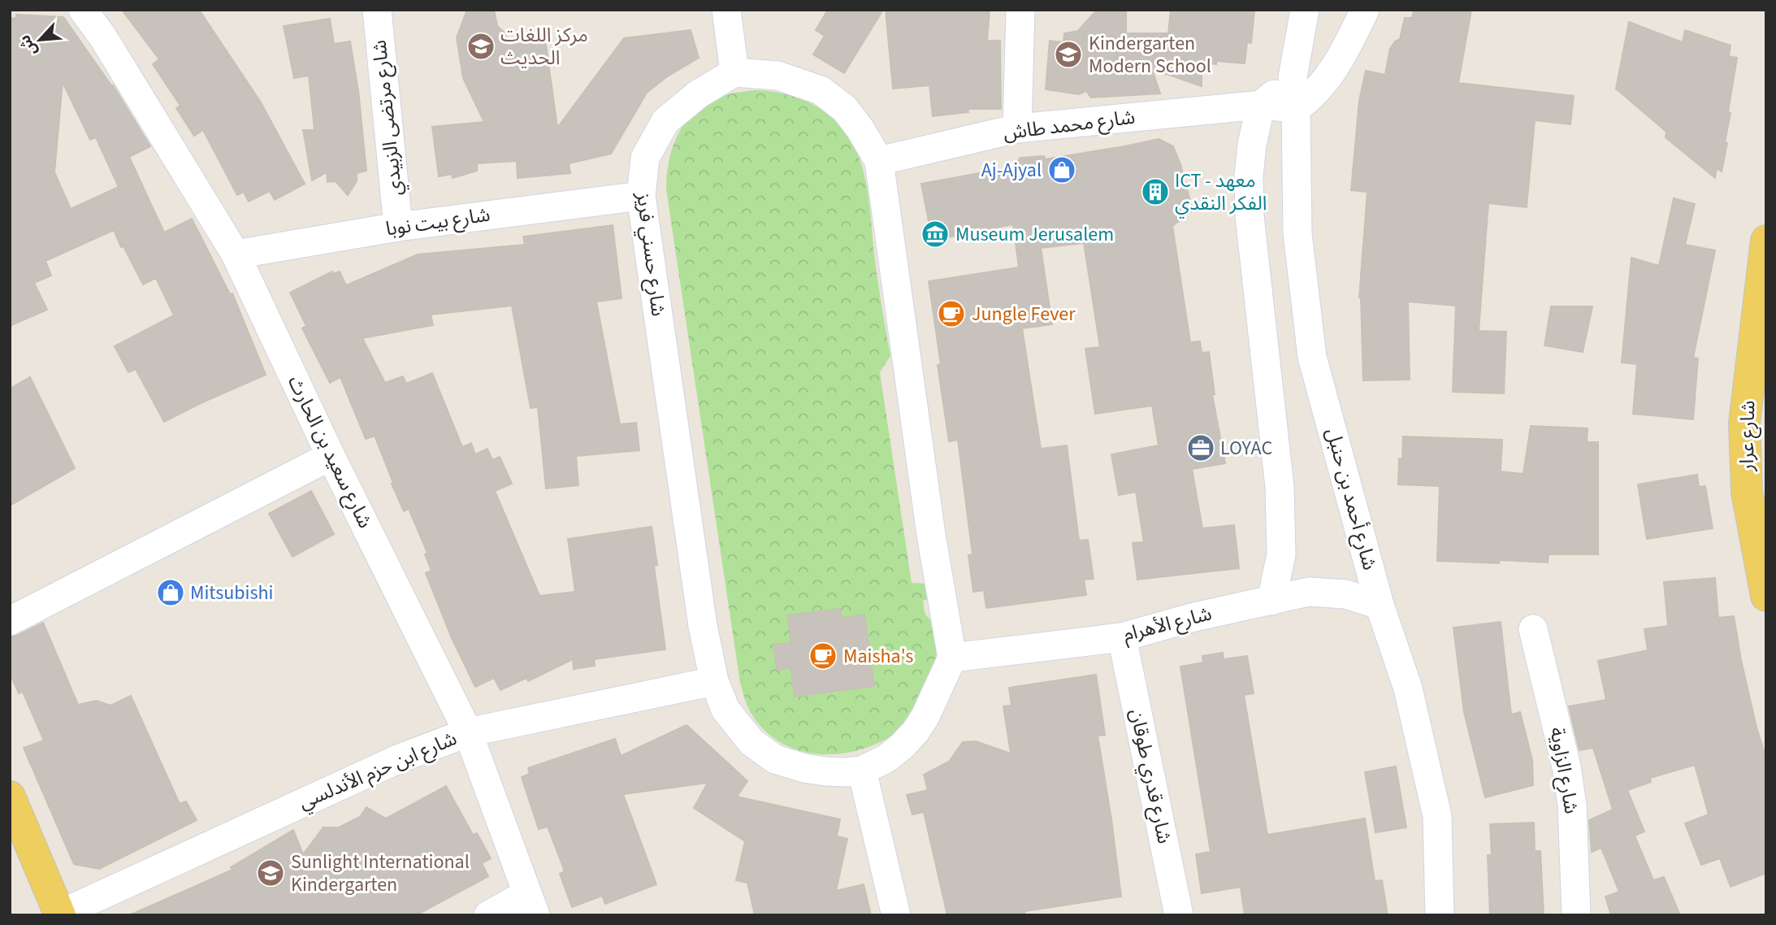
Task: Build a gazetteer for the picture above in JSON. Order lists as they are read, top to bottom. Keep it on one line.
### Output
{"streets":{"main road":["شارع عرار"],"street":["شارع مرتضى الزبيدي","شارع محمد طاش","شارع بيت نوبا","شارع حسني فريز","شارع سعيد بن الحارث","شارع أحمد بن حنبل","شارع الأهرام","شارع ابن حزم الأندلسي","شارع الزاوية","شارع قدري طوقان"]},"crossings":[["شارع مرتضى الزبيدي","شارع بيت نوبا"],["شارع محمد طاش","شارع أحمد بن حنبل"],["شارع بيت نوبا","شارع حسني فريز"],["شارع بيت نوبا","شارع سعيد بن الحارث"],["شارع حسني فريز","شارع الأهرام"],["شارع حسني فريز","شارع ابن حزم الأندلسي"],["شارع سعيد بن الحارث","شارع ابن حزم الأندلسي"],["شارع أحمد بن حنبل","شارع الأهرام"],["شارع الأهرام","شارع قدري طوقان"]],"places":{"school or university":["مركز اللغات الحديث","Kindergarten Modern School","Sunlight International Kindergarten"],"shop":["Aj-Ajyal","Mitsubishi"],"building":["ICT - معهد الفكر النقدي"],"museum":["Museum Jerusalem"],"cafe":["Jungle Fever","Maisha's"],"office":["LOYAC"]},"north":"bottom left"}
